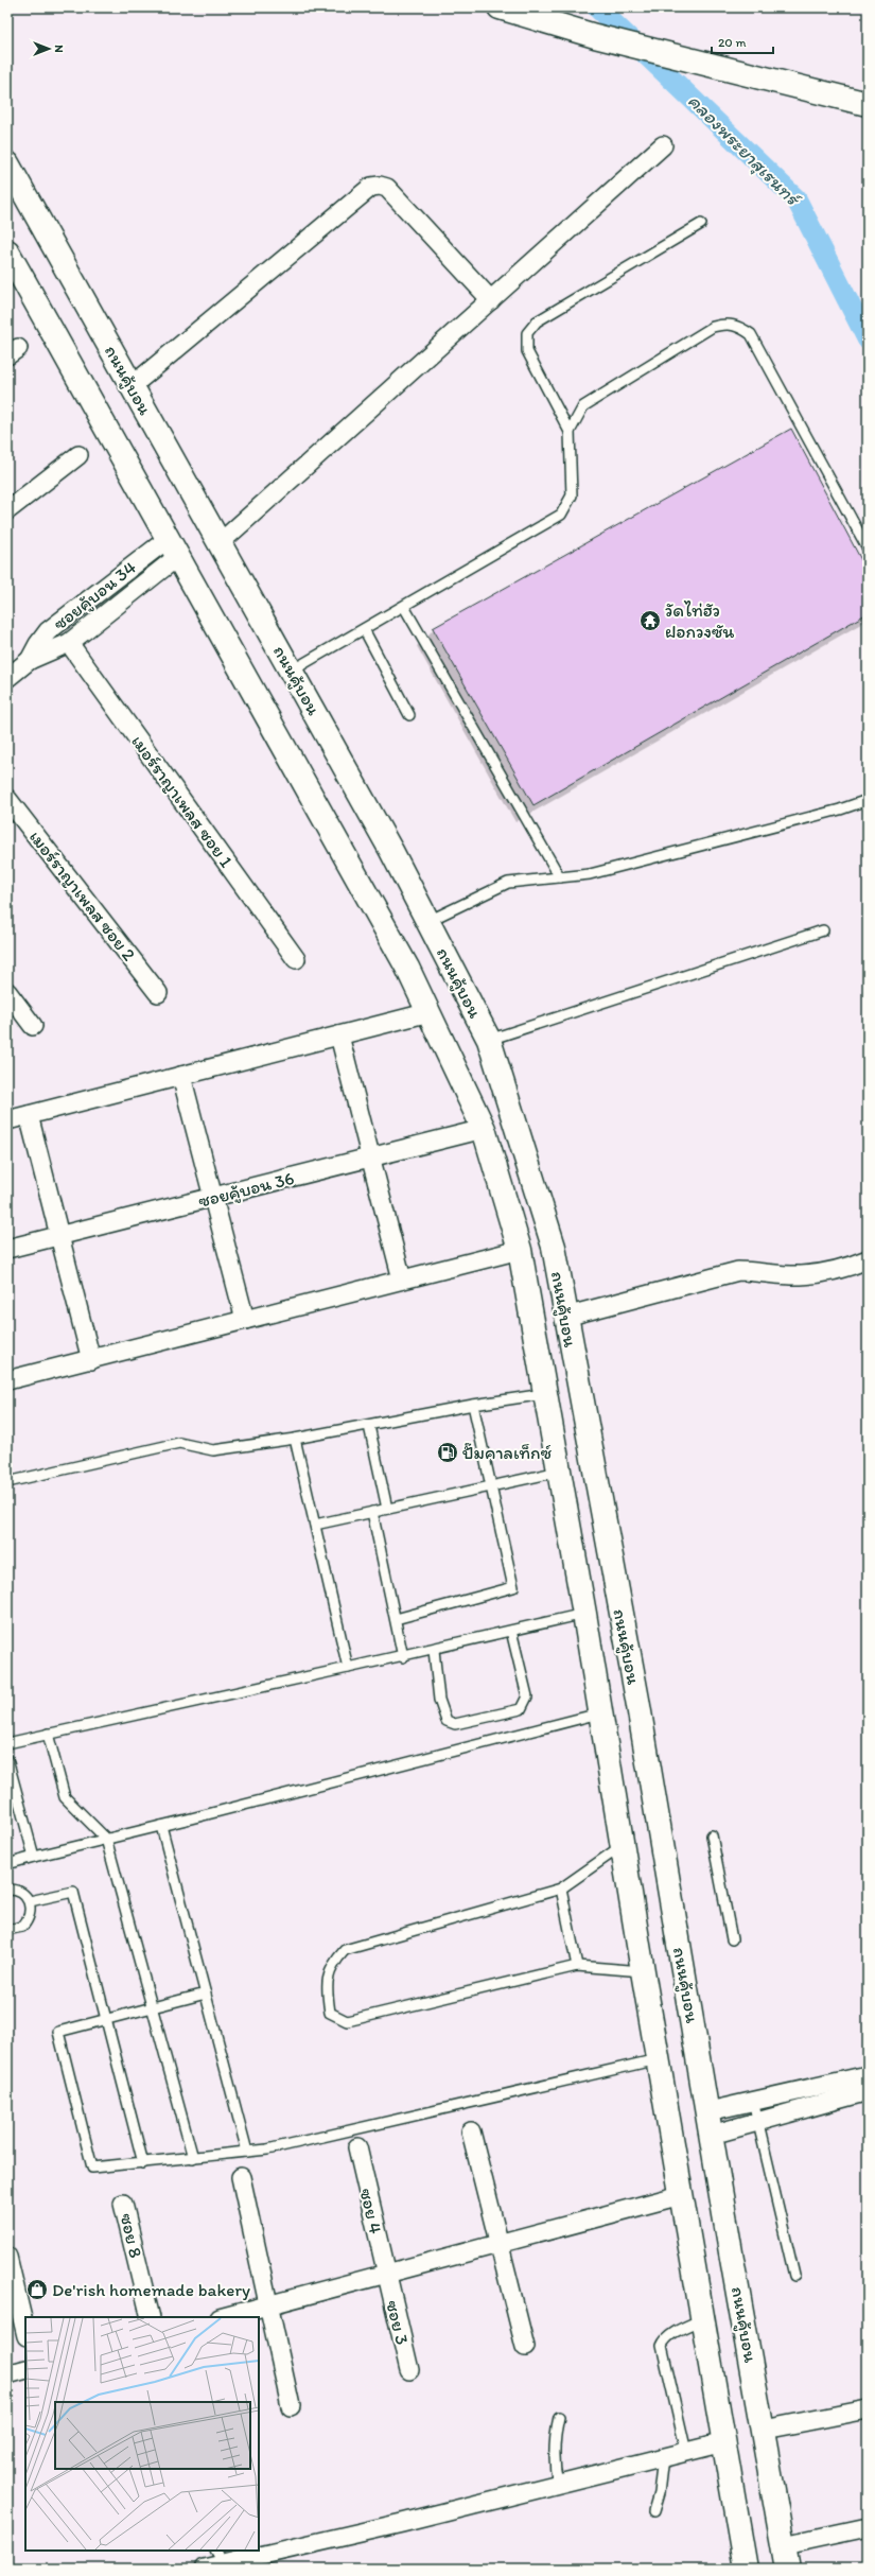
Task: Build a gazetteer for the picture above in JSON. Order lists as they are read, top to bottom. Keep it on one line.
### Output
{"streets":{"main road":["ถนนคู้บอน"],"street":["ซอยคู้บอน 34","เมอร์ราญาเพลส ซอย 1","เมอร์ราญาเพลส ซอย 2","ซอยคู้บอน 36","ซอย 4","ซอย 8","ซอย 3"]},"crossings":[["ถนนคู้บอน","ซอยคู้บอน 34"],["ถนนคู้บอน","ซอยคู้บอน 36"],["ซอยคู้บอน 34","เมอร์ราญาเพลส ซอย 1"],["ซอย 4","ซอย 3"]],"water":["คลองพระยาสุเรนทร์"],"places":{"temple":["วัดไท่ฮัว ฝอกวงซัน"],"fuel station":["ปั๊มคาลเท็กซ์"],"shop":["De'rish homemade bakery"]},"scale_bar":"20 m","north":"right"}
